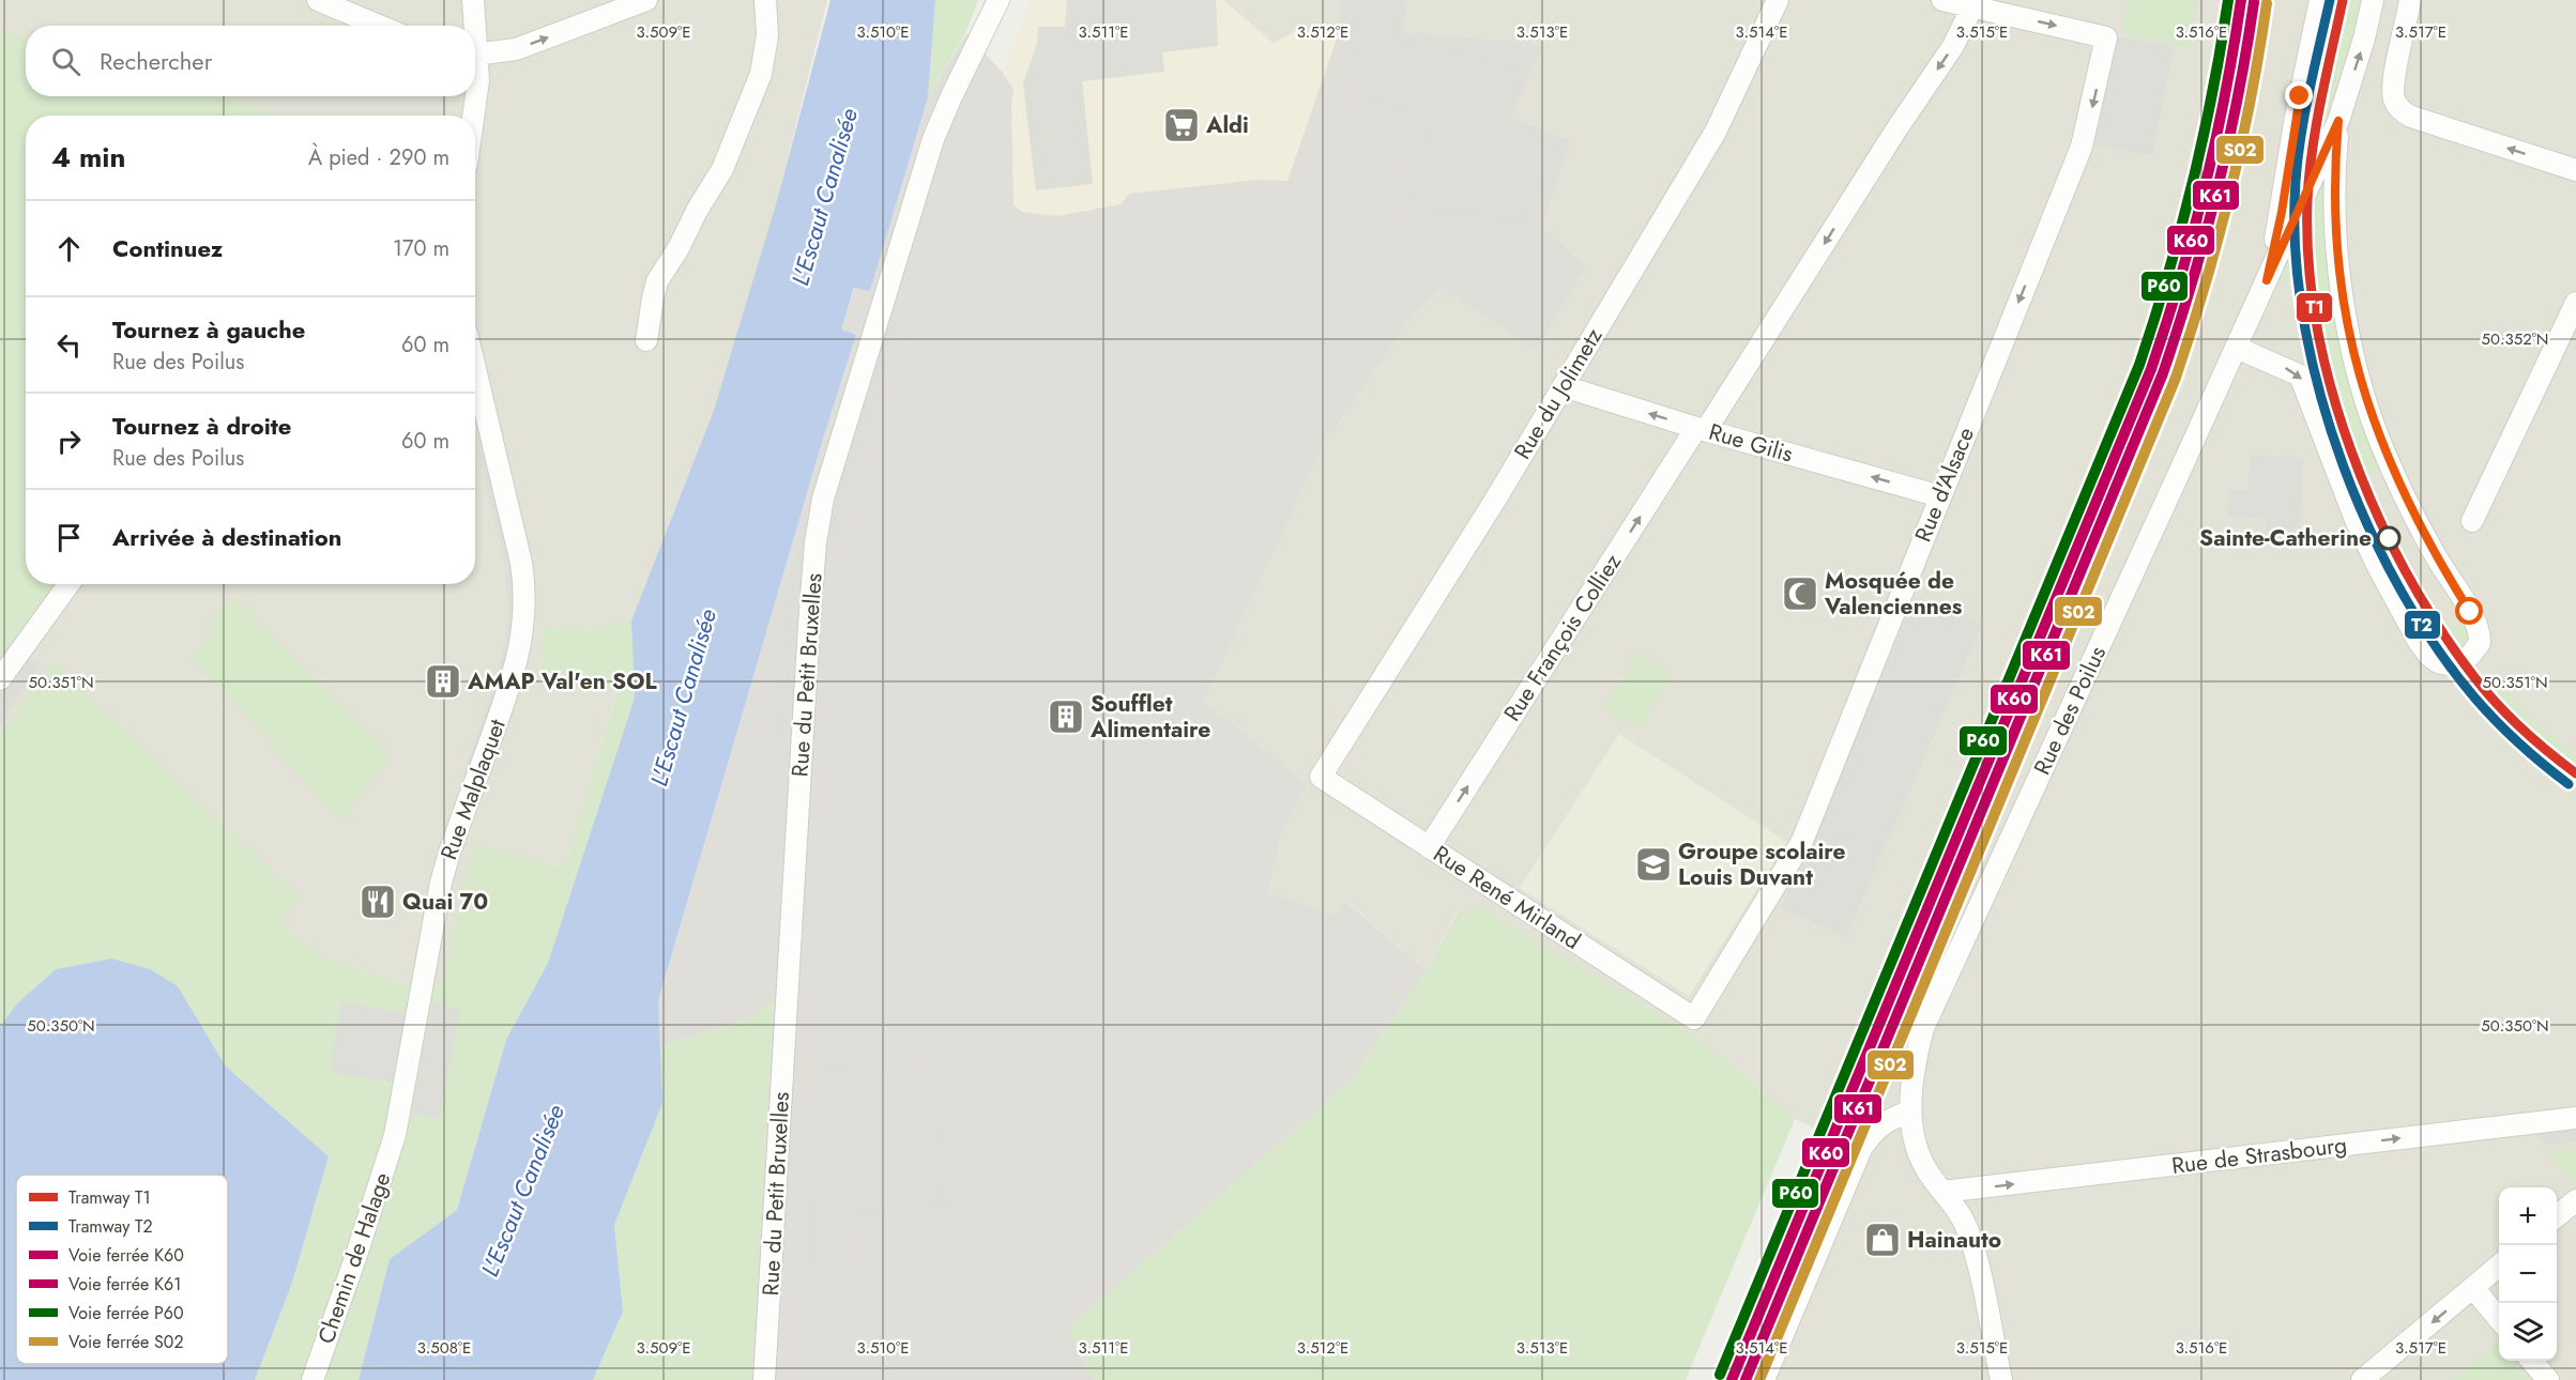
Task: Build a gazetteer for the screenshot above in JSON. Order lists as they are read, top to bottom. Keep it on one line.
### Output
{"streets":{"street":["Rue du Jolimetz","Rue Gilis","Rue d'Alsace","Rue François Colliez","Rue du Petit Bruxelles","Rue des Poilus","Rue Malplaquet","Rue René Mirland","Rue de Strasbourg","Chemin de Halage"]},"crossings":[["Rue du Jolimetz","Rue Gilis"],["Rue du Jolimetz","Rue René Mirland"],["Rue Gilis","Rue d'Alsace"],["Rue Gilis","Rue François Colliez"],["Rue d'Alsace","Rue François Colliez"],["Rue d'Alsace","Rue René Mirland"],["Rue François Colliez","Rue René Mirland"],["Rue des Poilus","Rue de Strasbourg"],["Rue Malplaquet","Chemin de Halage"]],"one_way":["Rue Gilis","Rue de Strasbourg"],"water":["L'Escaut Canalisée"],"places":{"supermarket":["Aldi"],"other":["Sainte-Catherine"],"mosque":["Mosquée de Valenciennes"],"building":["AMAP Val'en SOL","Soufflet Alimentaire"],"school or university":["Groupe scolaire Louis Duvant"],"restaurant":["Quai 70"],"shop":["Hainauto"]},"lines":["tram line T1","tram line T2","rail line K60","rail line P60","rail line K61","rail line S02"],"legend":["Tramway T1","Tramway T2","Voie ferrée K60","Voie ferrée K61","Voie ferrée P60","Voie ferrée S02"],"page":{"search":"Rechercher","heading":["4 min","À pied · 290 m"],"list":[["Continuez","170 m"],["Tournez à gauche","Rue des Poilus","60 m"],["Tournez à droite","Rue des Poilus","60 m"],"Arrivée à destination"],"map_buttons":["+","−"]},"coordinates":["3.509°E","3.510°E","3.511°E","3.512°E","3.513°E","3.514°E","3.515°E","3.516°E","3.517°E","50.352°N","50.351°N","50.350°N","3.508°E"]}
